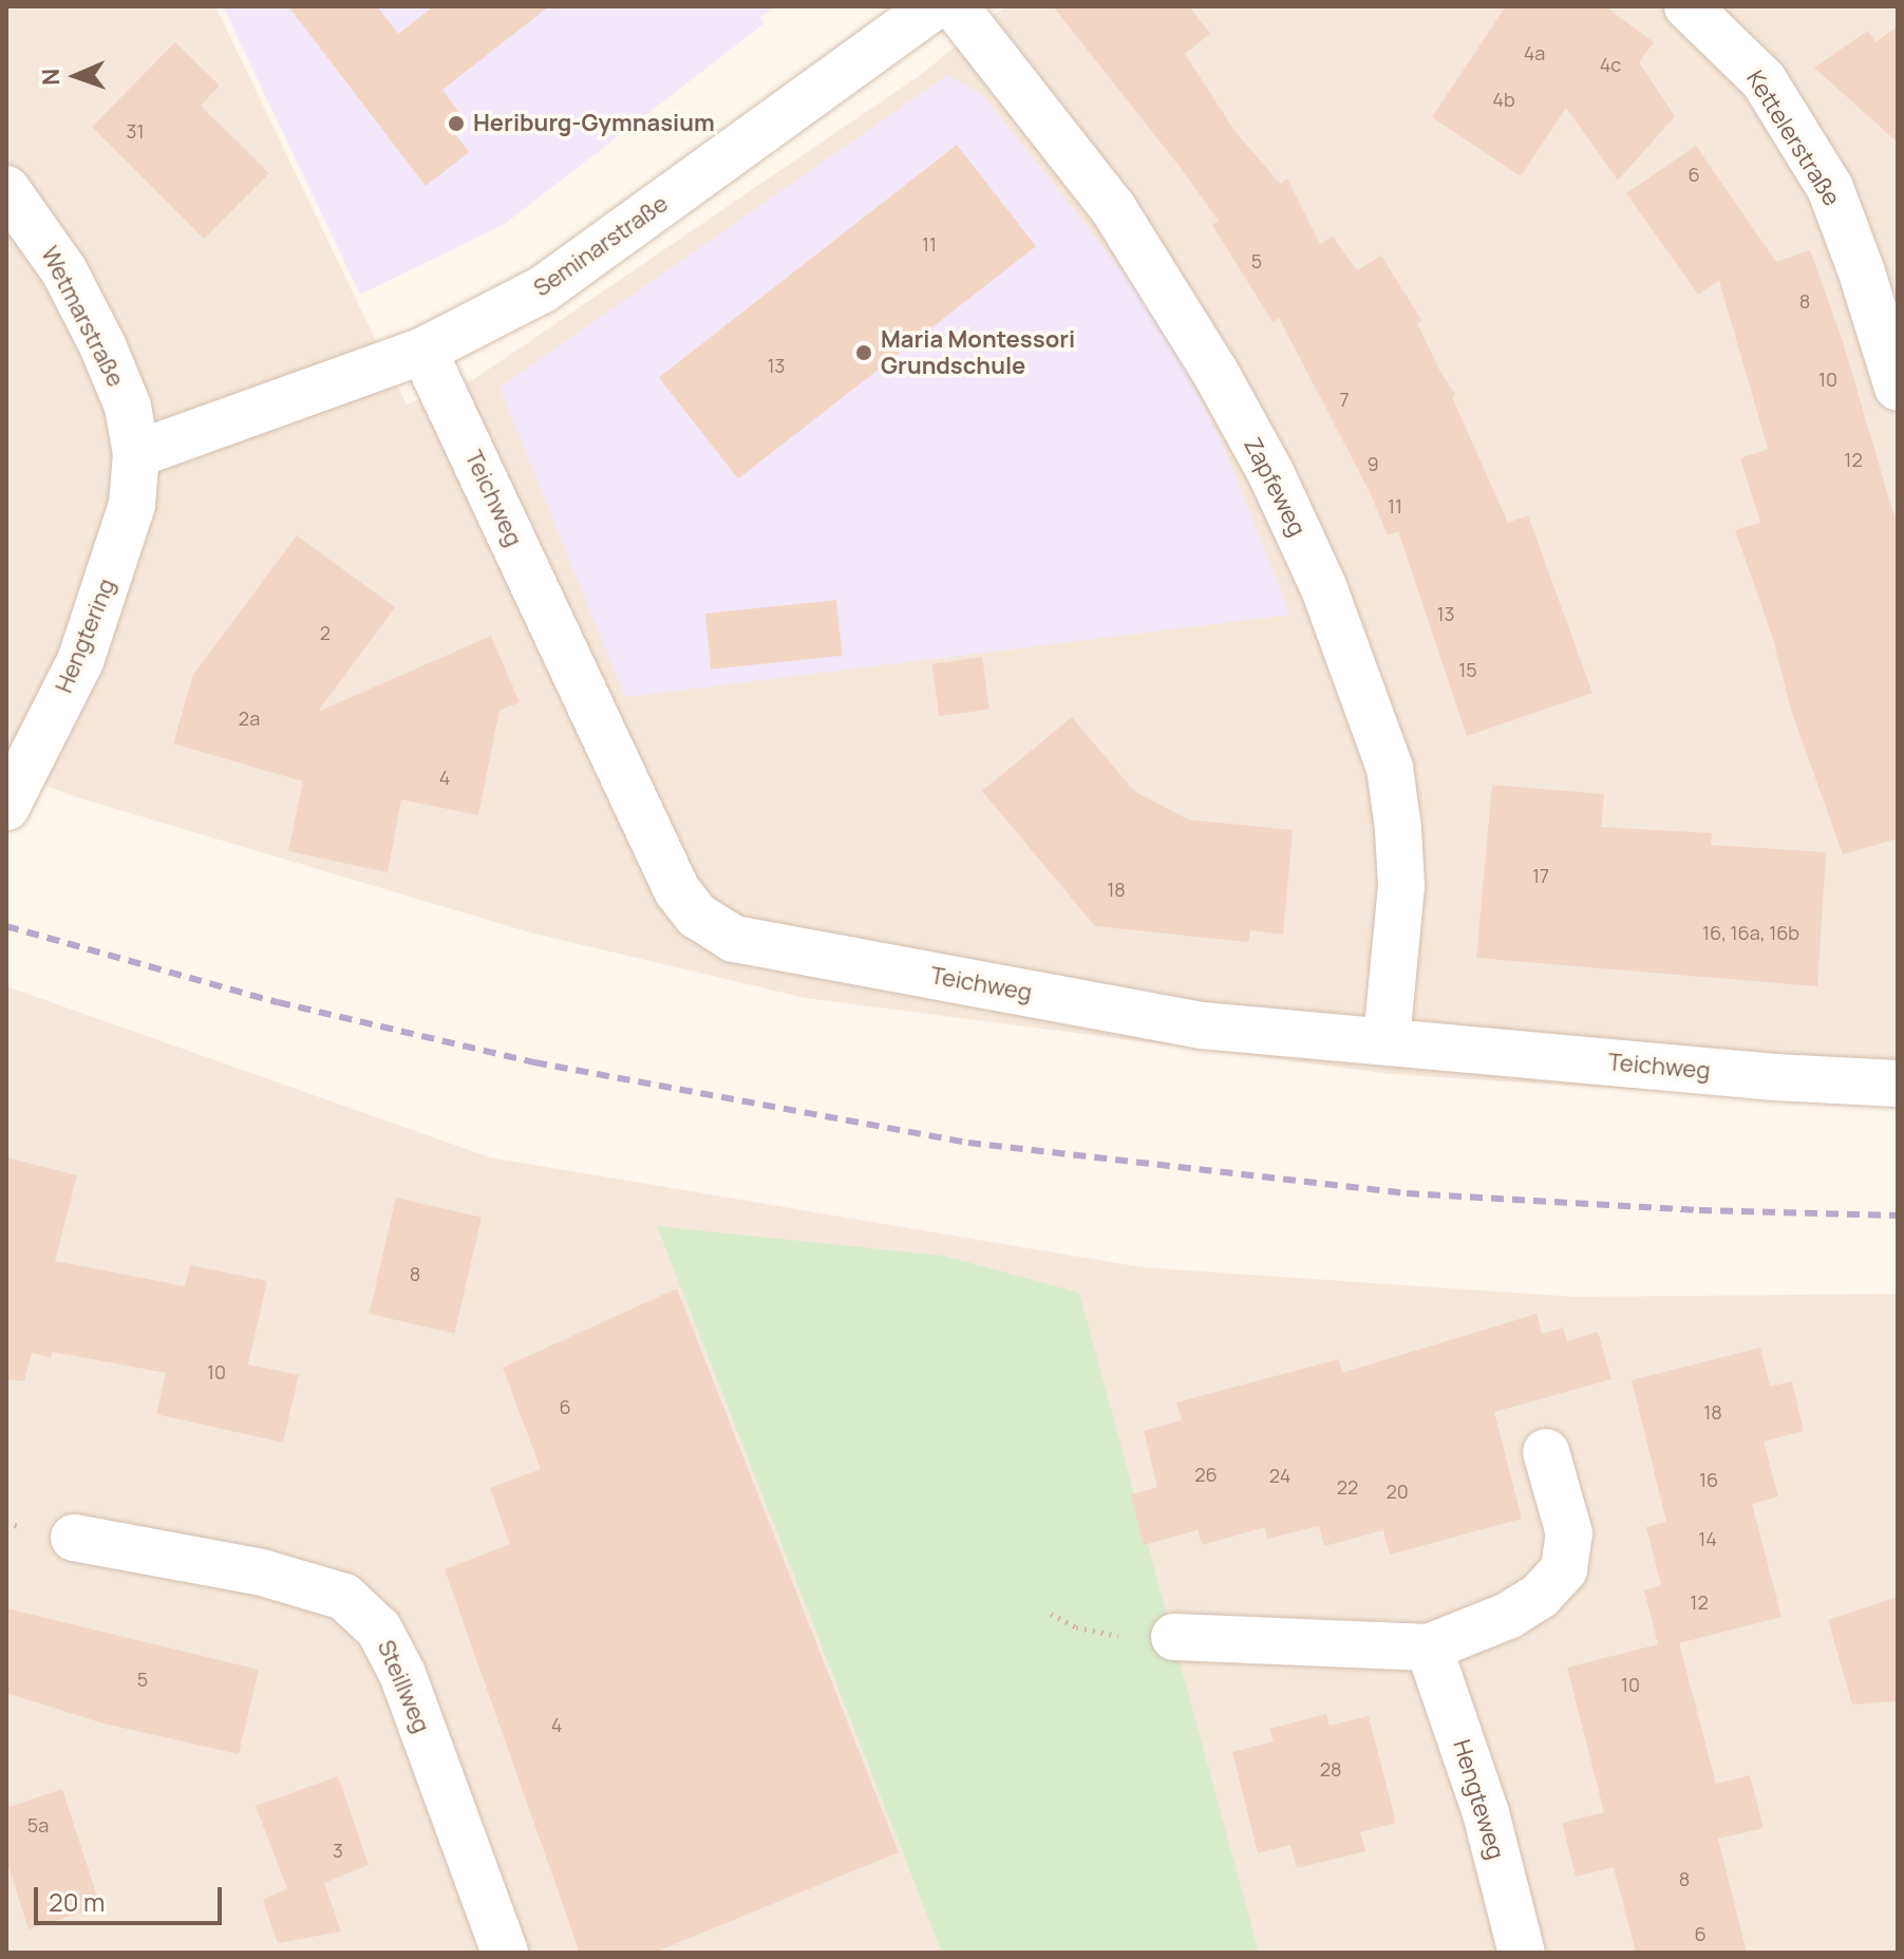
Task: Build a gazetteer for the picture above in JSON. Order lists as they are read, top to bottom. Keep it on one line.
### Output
{"streets":{"street":["Kettelerstraße","Seminarstraße","Wetmarstraße","Zapfeweg","Teichweg","Hengtering","Steillweg","Hengteweg"]},"crossings":[["Seminarstraße","Wetmarstraße"],["Seminarstraße","Teichweg"],["Seminarstraße","Hengtering"],["Wetmarstraße","Hengtering"],["Zapfeweg","Teichweg"]],"places":["Heriburg-Gymnasium","Maria Montessori Grundschule"],"house_numbers":["4a","4c","4b","31","6","11","5","8","13","10","7","12","9","11","13","2","15","2a","4","17","18","16, 16a, 16b","8","10","6","18","26","24","16","22","20","14","12","5","10","4","28","5a","3","8","6"],"scale_bar":"20 m","north":"left"}
